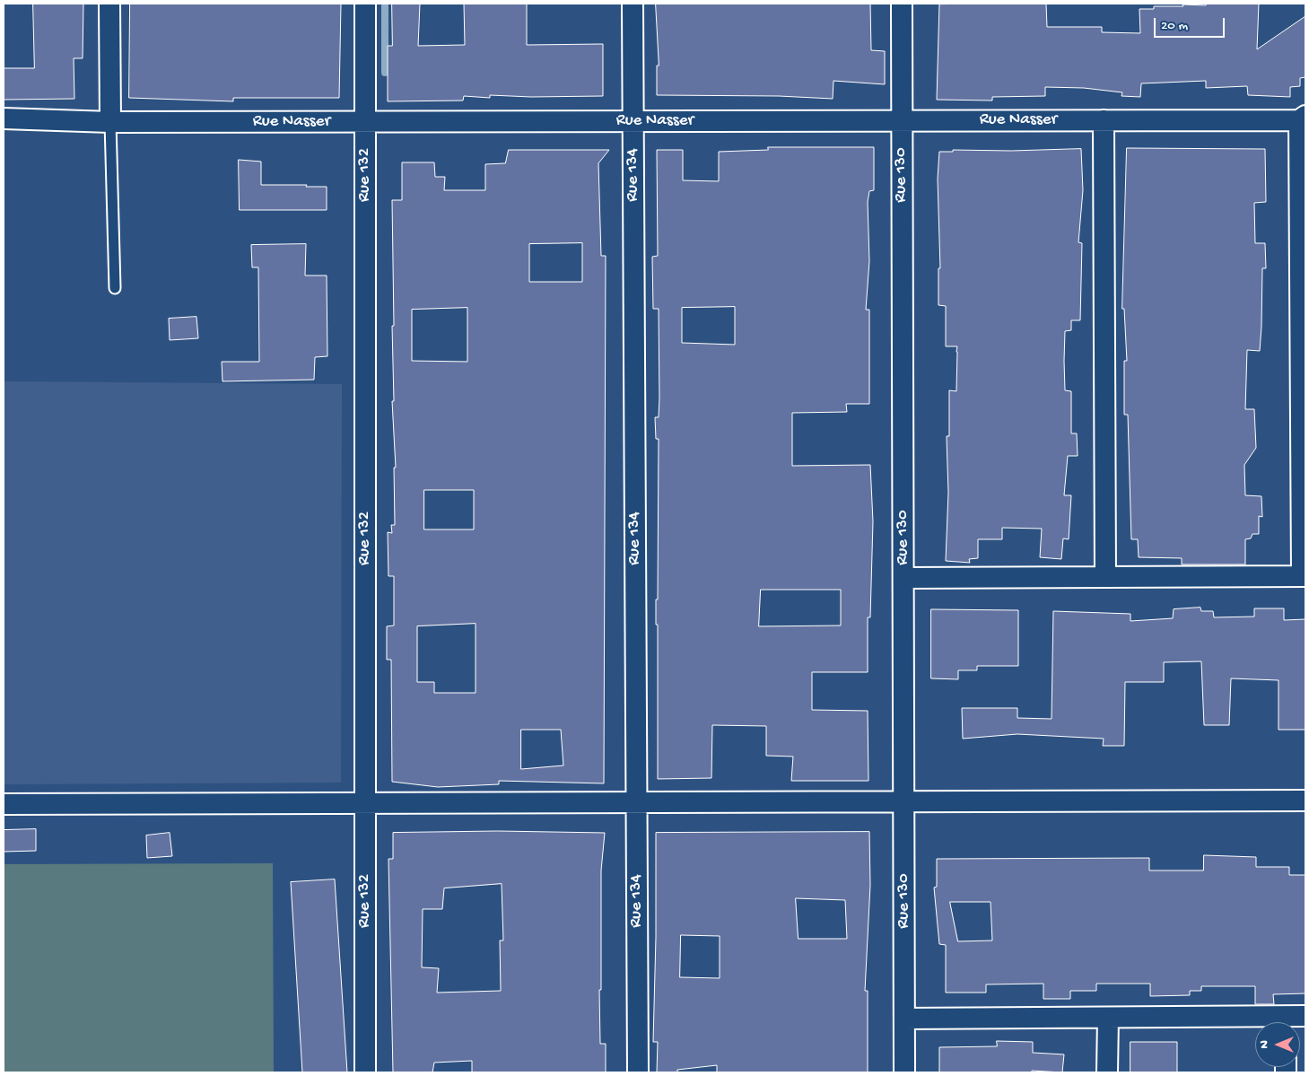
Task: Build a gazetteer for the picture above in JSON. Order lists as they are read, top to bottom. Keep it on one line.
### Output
{"streets":{"street":["Rue Nasser","Rue 132","Rue 134","Rue 130"]},"crossings":[["Rue Nasser","Rue 132"],["Rue Nasser","Rue 134"],["Rue Nasser","Rue 130"]],"scale_bar":"20 m","north":"left"}
